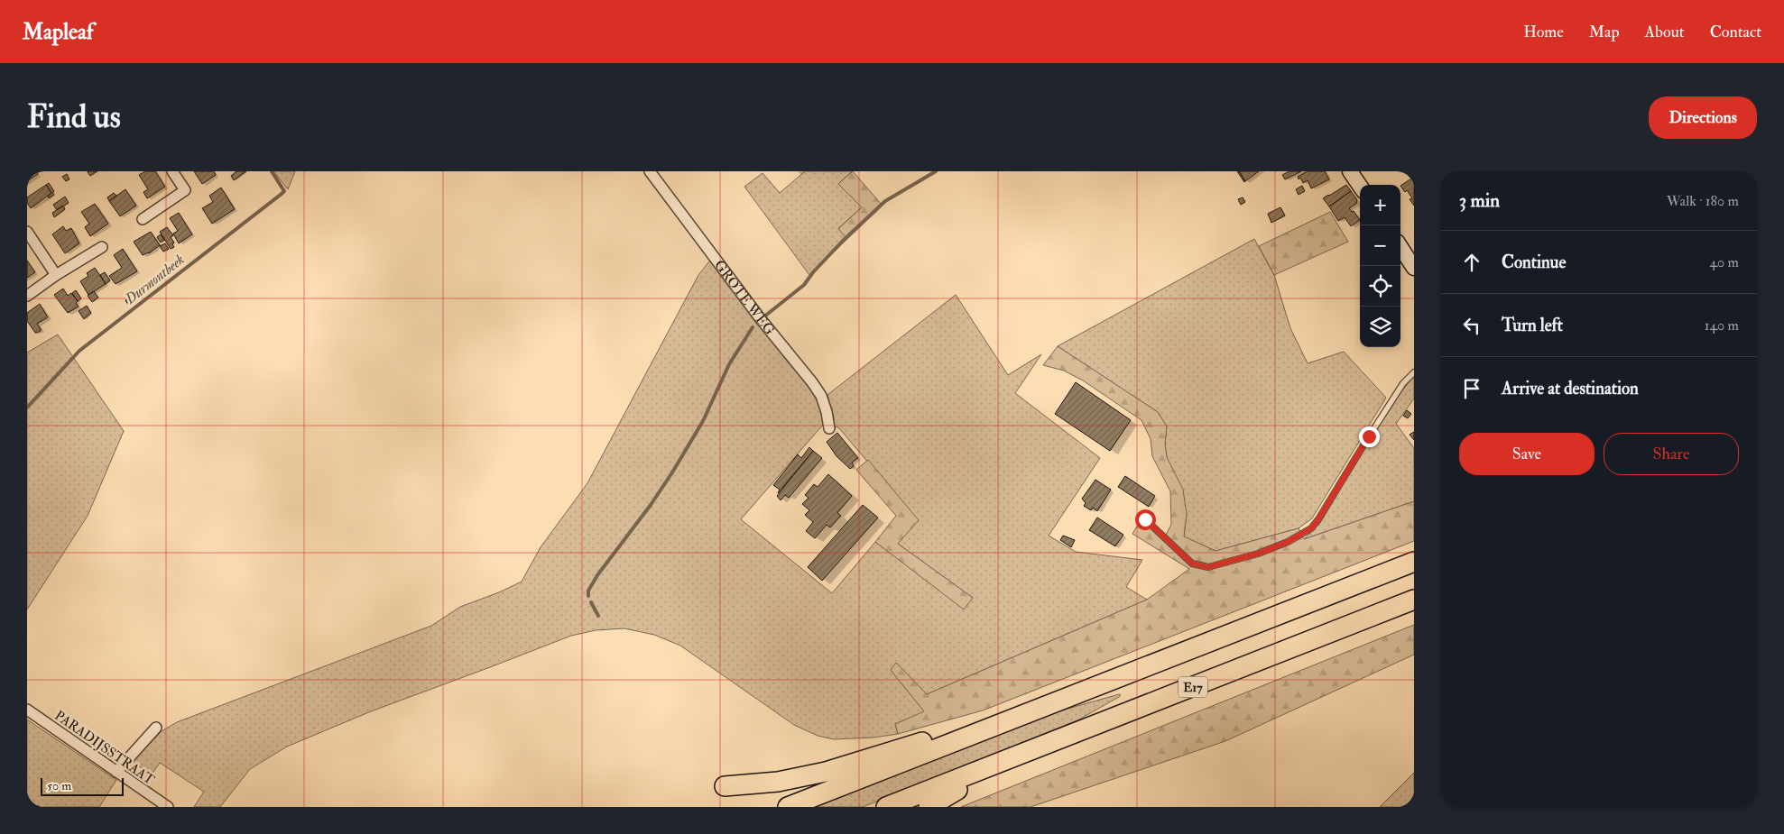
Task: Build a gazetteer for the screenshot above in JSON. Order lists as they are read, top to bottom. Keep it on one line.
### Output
{"streets":{"highway":["E17"],"street":["GROTE WEG","PARADIJSSTRAAT"]},"water":["Durmontbeek"],"scale_bar":"50 m","page":{"header":"Mapleaf","nav":["Home","Map","About","Contact"],"buttons":["Directions",["Save","Share"]],"title":"Find us","heading":["3 min","Walk · 180 m"],"map_buttons":["+","−"],"list":[["Continue","40 m"],["Turn left","140 m"],"Arrive at destination"],"scale":"50 m"}}
